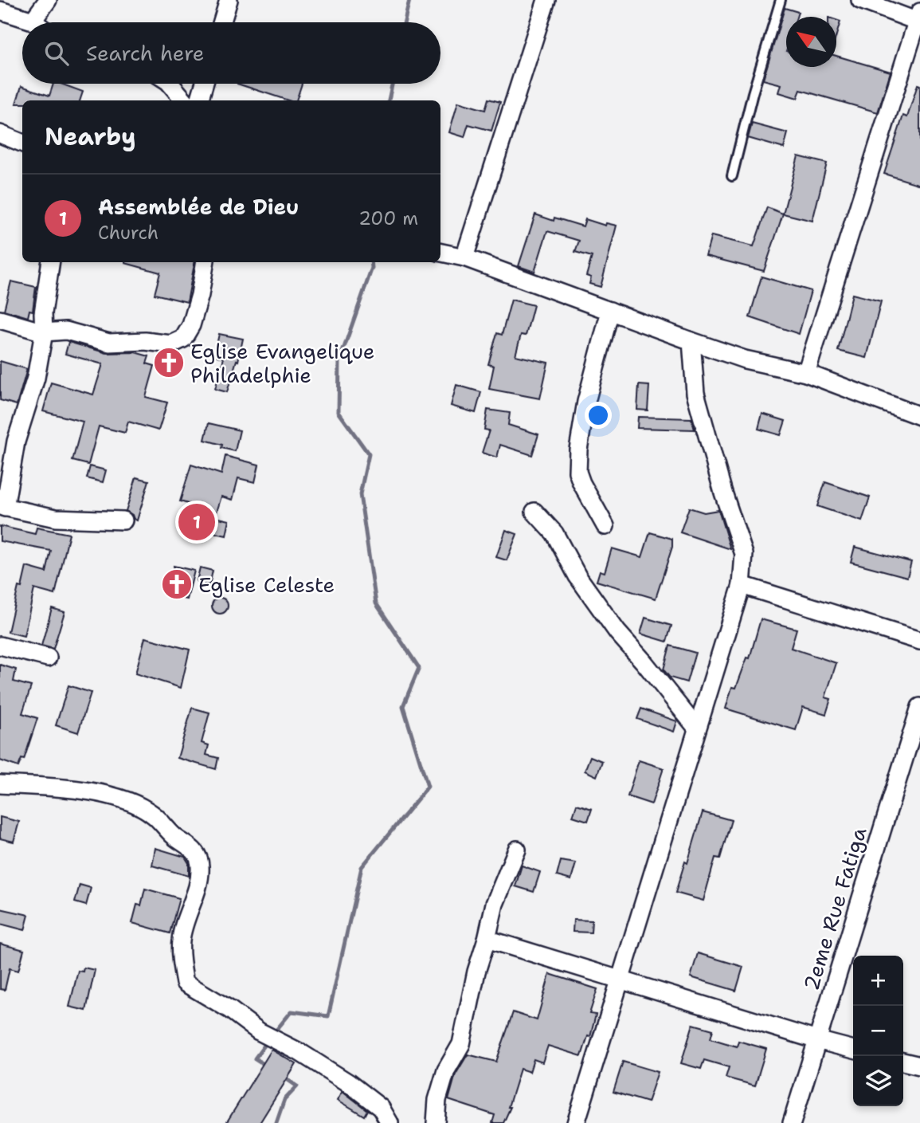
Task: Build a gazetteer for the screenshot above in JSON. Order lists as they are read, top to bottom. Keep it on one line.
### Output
{"streets":{"street":["2eme Rue Fatiga"]},"places":{"church":["Eglise Evangelique Philadelphie","Eglise Celeste"]},"north":"top left","page":{"search":"Search here","heading":"Nearby","list":[{"mark":"1","name":"Assemblée de Dieu","note":"Church","value":"200 m"}],"pins":"1","map_buttons":["+","−"]}}
